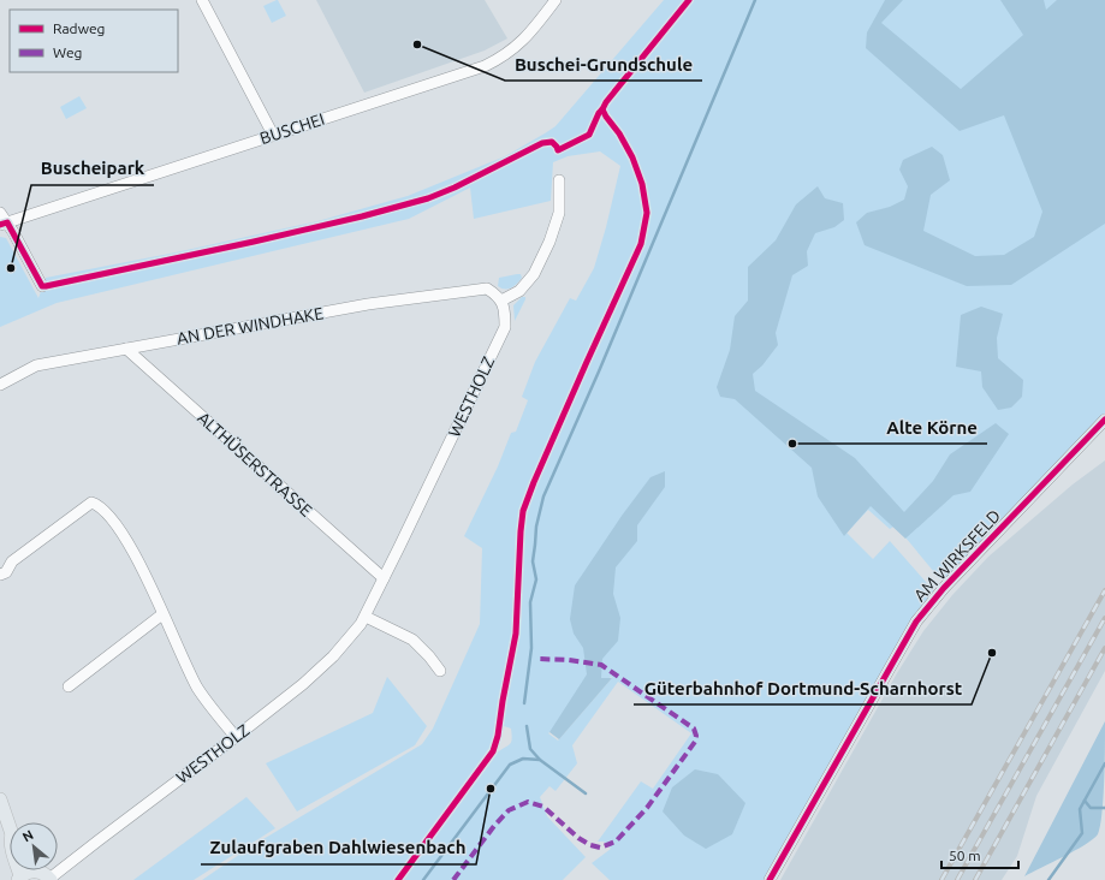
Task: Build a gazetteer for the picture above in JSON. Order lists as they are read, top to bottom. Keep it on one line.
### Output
{"streets":{"street":["BUSCHEI","AN DER WINDHAKE","WESTHOLZ","ALTHÜSERSTRASSE","AM WIRKSFELD"]},"crossings":[["AN DER WINDHAKE","WESTHOLZ"],["AN DER WINDHAKE","ALTHÜSERSTRASSE"],["WESTHOLZ","ALTHÜSERSTRASSE"]],"places":["Buschei-Grundschule","Buscheipark","Alte Körne","Güterbahnhof Dortmund-Scharnhorst","Zulaufgraben Dahlwiesenbach"],"legend":["Radweg","Weg"],"scale_bar":"50 m","north":"top left"}
